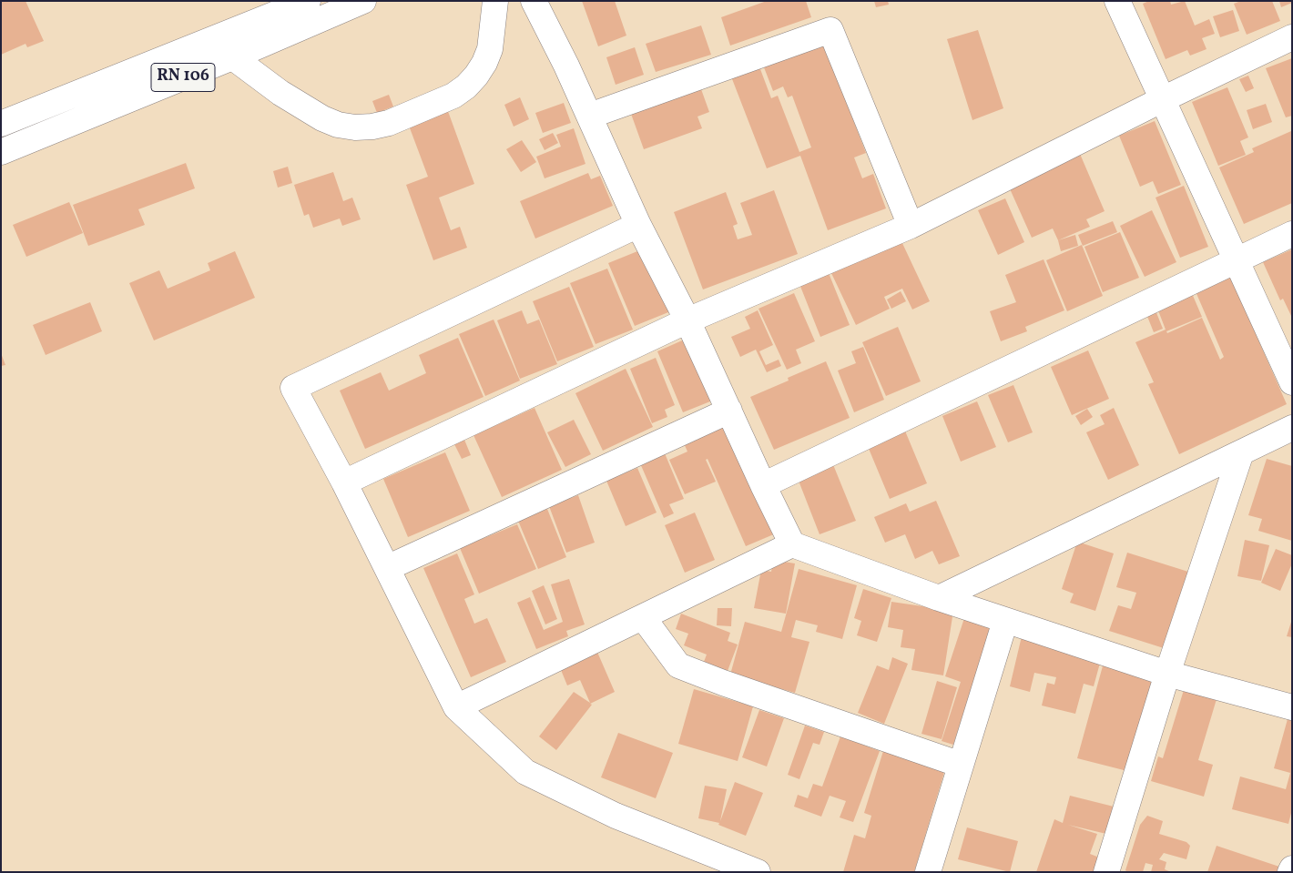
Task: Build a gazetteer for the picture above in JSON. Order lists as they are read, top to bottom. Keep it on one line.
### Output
{"streets":{"street":["RN 106"]}}
